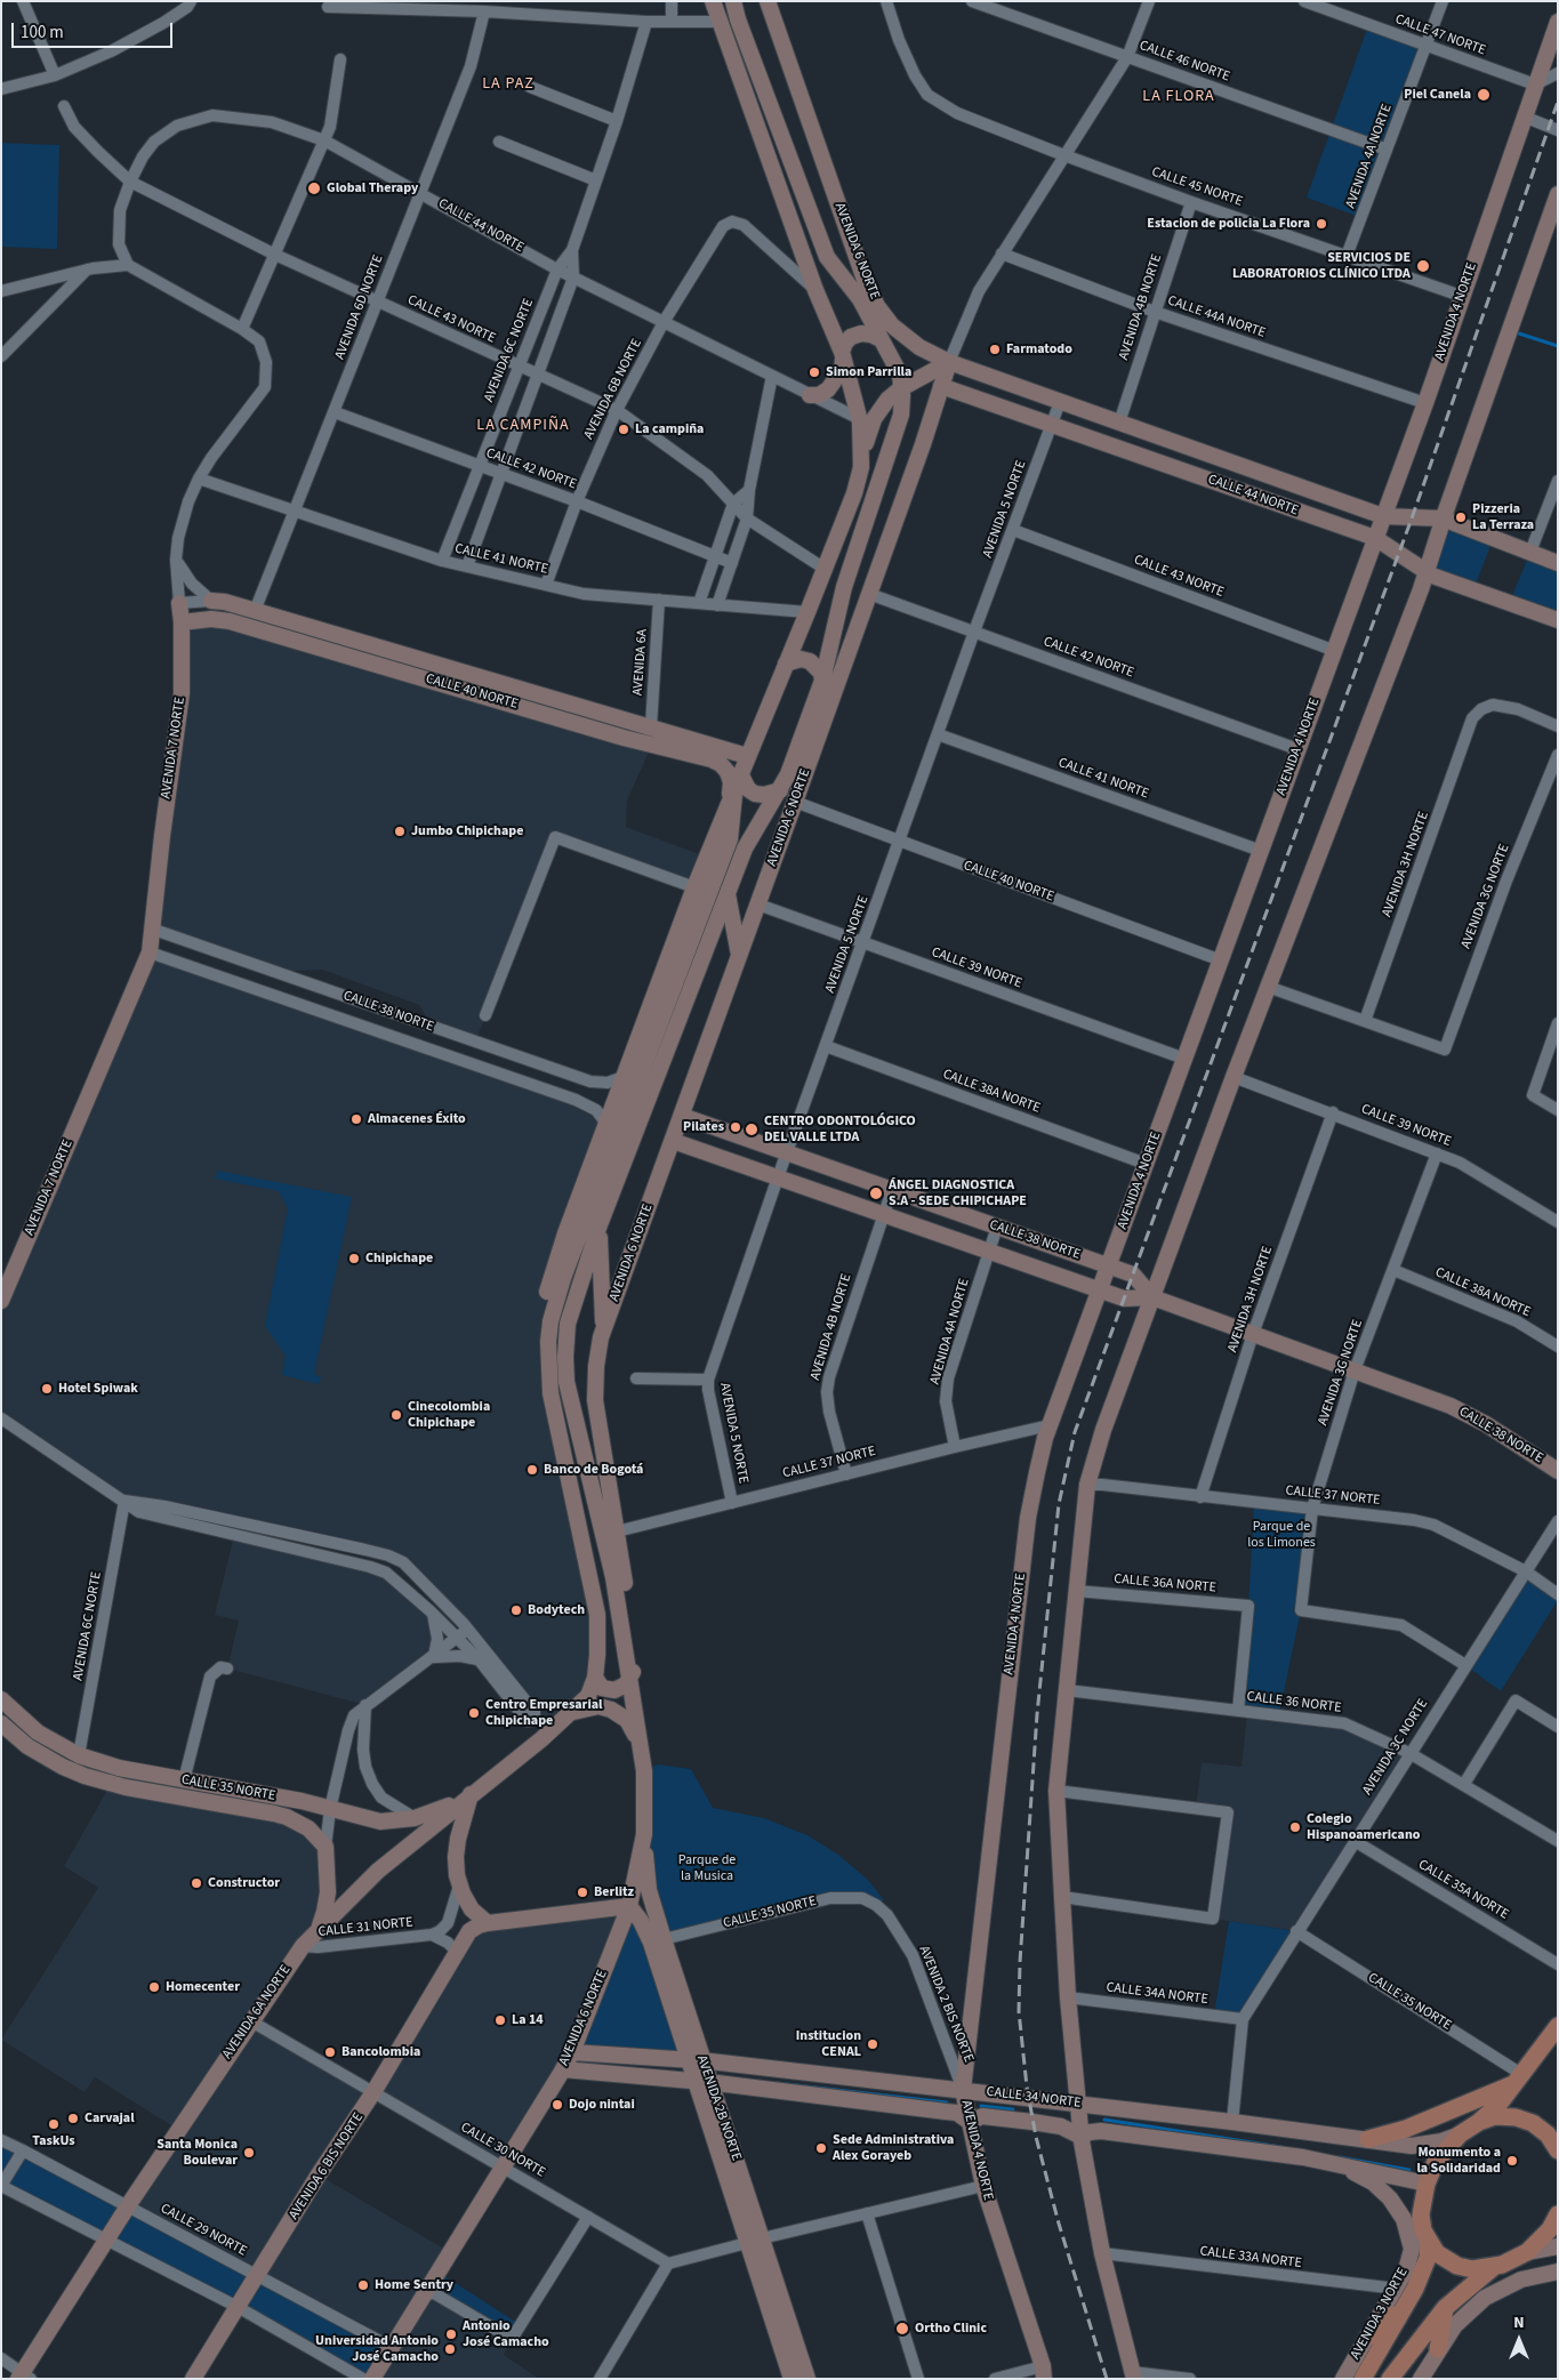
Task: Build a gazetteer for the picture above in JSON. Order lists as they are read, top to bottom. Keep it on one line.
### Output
{"streets":{"main road":["AVENIDA 3 NORTE"],"street":["CALLE 47 NORTE","CALLE 46 NORTE","AVENIDA 4A NORTE","CALLE 45 NORTE","CALLE 44 NORTE","AVENIDA 6 NORTE","AVENIDA 6D NORTE","AVENIDA 4B NORTE","AVENIDA 4 NORTE","CALLE 44A NORTE","CALLE 43 NORTE","AVENIDA 6C NORTE","AVENIDA 6B NORTE","CALLE 42 NORTE","AVENIDA 5 NORTE","CALLE 41 NORTE","AVENIDA 6A","CALLE 40 NORTE","AVENIDA 7 NORTE","AVENIDA 3H NORTE","AVENIDA 3G NORTE","CALLE 39 NORTE","CALLE 38 NORTE","CALLE 38A NORTE","CALLE 37 NORTE","CALLE 36A NORTE","CALLE 36 NORTE","AVENIDA 3C NORTE","CALLE 35 NORTE","CALLE 35A NORTE","CALLE 31 NORTE","CALLE 34A NORTE","AVENIDA 2 BIS NORTE","AVENIDA 6A NORTE","CALLE 34 NORTE","AVENIDA 2B NORTE","CALLE 30 NORTE","AVENIDA 6 BIS NORTE","CALLE 29 NORTE","CALLE 33A NORTE"]},"crossings":[["CALLE 47 NORTE","AVENIDA 4A NORTE"],["CALLE 47 NORTE","AVENIDA 4 NORTE"],["CALLE 46 NORTE","AVENIDA 4A NORTE"],["AVENIDA 4A NORTE","CALLE 45 NORTE"],["AVENIDA 4A NORTE","CALLE 38 NORTE"],["AVENIDA 4A NORTE","CALLE 37 NORTE"],["CALLE 45 NORTE","AVENIDA 4B NORTE"],["CALLE 45 NORTE","AVENIDA 4 NORTE"],["CALLE 44 NORTE","AVENIDA 6 NORTE"],["CALLE 44 NORTE","AVENIDA 6D NORTE"],["CALLE 44 NORTE","AVENIDA 4B NORTE"],["CALLE 44 NORTE","AVENIDA 4 NORTE"],["CALLE 44 NORTE","CALLE 43 NORTE"],["CALLE 44 NORTE","AVENIDA 6C NORTE"],["CALLE 44 NORTE","AVENIDA 6B NORTE"],["CALLE 44 NORTE","AVENIDA 5 NORTE"],["CALLE 44 NORTE","AVENIDA 7 NORTE"],["AVENIDA 6 NORTE","CALLE 42 NORTE"],["AVENIDA 6 NORTE","CALLE 40 NORTE"],["AVENIDA 6 NORTE","CALLE 39 NORTE"],["AVENIDA 6 NORTE","CALLE 38 NORTE"],["AVENIDA 6 NORTE","CALLE 37 NORTE"],["AVENIDA 6 NORTE","CALLE 34 NORTE"],["AVENIDA 6 NORTE","AVENIDA 2B NORTE"],["AVENIDA 6 NORTE","CALLE 30 NORTE"],["AVENIDA 6 NORTE","CALLE 29 NORTE"],["AVENIDA 6D NORTE","CALLE 43 NORTE"],["AVENIDA 6D NORTE","CALLE 42 NORTE"],["AVENIDA 6D NORTE","CALLE 41 NORTE"],["AVENIDA 6D NORTE","CALLE 40 NORTE"],["AVENIDA 4B NORTE","CALLE 44A NORTE"],["AVENIDA 4B NORTE","CALLE 38 NORTE"],["AVENIDA 4B NORTE","CALLE 37 NORTE"],["AVENIDA 4 NORTE","CALLE 44A NORTE"],["AVENIDA 4 NORTE","CALLE 43 NORTE"],["AVENIDA 4 NORTE","CALLE 42 NORTE"],["AVENIDA 4 NORTE","CALLE 41 NORTE"],["AVENIDA 4 NORTE","CALLE 40 NORTE"],["AVENIDA 4 NORTE","CALLE 39 NORTE"],["AVENIDA 4 NORTE","CALLE 38 NORTE"],["AVENIDA 4 NORTE","CALLE 38A NORTE"],["AVENIDA 4 NORTE","CALLE 37 NORTE"],["AVENIDA 4 NORTE","AVENIDA 2 BIS NORTE"],["AVENIDA 4 NORTE","CALLE 34 NORTE"],["CALLE 43 NORTE","AVENIDA 6C NORTE"],["CALLE 43 NORTE","AVENIDA 6B NORTE"],["CALLE 43 NORTE","AVENIDA 5 NORTE"],["AVENIDA 6C NORTE","CALLE 42 NORTE"],["AVENIDA 6C NORTE","CALLE 41 NORTE"],["AVENIDA 6C NORTE","CALLE 35 NORTE"],["AVENIDA 6B NORTE","CALLE 42 NORTE"],["AVENIDA 6B NORTE","CALLE 41 NORTE"],["CALLE 42 NORTE","AVENIDA 5 NORTE"],["AVENIDA 5 NORTE","CALLE 41 NORTE"],["AVENIDA 5 NORTE","CALLE 40 NORTE"],["AVENIDA 5 NORTE","CALLE 39 NORTE"],["AVENIDA 5 NORTE","CALLE 38 NORTE"],["AVENIDA 5 NORTE","CALLE 38A NORTE"],["AVENIDA 5 NORTE","CALLE 37 NORTE"],["CALLE 41 NORTE","AVENIDA 6A"],["CALLE 41 NORTE","AVENIDA 7 NORTE"],["AVENIDA 6A","CALLE 40 NORTE"],["CALLE 40 NORTE","AVENIDA 7 NORTE"],["AVENIDA 7 NORTE","CALLE 38 NORTE"],["AVENIDA 3H NORTE","AVENIDA 3G NORTE"],["AVENIDA 3H NORTE","CALLE 39 NORTE"],["AVENIDA 3H NORTE","CALLE 38 NORTE"],["AVENIDA 3H NORTE","CALLE 37 NORTE"],["AVENIDA 3G NORTE","CALLE 39 NORTE"],["AVENIDA 3G NORTE","CALLE 38 NORTE"],["AVENIDA 3G NORTE","CALLE 38A NORTE"],["AVENIDA 3G NORTE","CALLE 37 NORTE"],["AVENIDA 3G NORTE","AVENIDA 3C NORTE"],["CALLE 37 NORTE","AVENIDA 3C NORTE"],["CALLE 36A NORTE","CALLE 36 NORTE"],["CALLE 36 NORTE","AVENIDA 3C NORTE"],["AVENIDA 3C NORTE","CALLE 35 NORTE"],["AVENIDA 3C NORTE","CALLE 35A NORTE"],["AVENIDA 3C NORTE","CALLE 34A NORTE"],["AVENIDA 3C NORTE","CALLE 34 NORTE"],["CALLE 35 NORTE","AVENIDA 2 BIS NORTE"],["CALLE 35 NORTE","AVENIDA 6A NORTE"],["CALLE 35 NORTE","AVENIDA 2B NORTE"],["CALLE 31 NORTE","AVENIDA 6A NORTE"],["AVENIDA 2 BIS NORTE","CALLE 34 NORTE"],["AVENIDA 6A NORTE","CALLE 30 NORTE"],["AVENIDA 6A NORTE","CALLE 29 NORTE"],["CALLE 34 NORTE","AVENIDA 2B NORTE"],["CALLE 30 NORTE","AVENIDA 6 BIS NORTE"],["AVENIDA 6 BIS NORTE","CALLE 29 NORTE"],["CALLE 33A NORTE","AVENIDA 3 NORTE"]],"districts":["LA PAZ","LA FLORA","LA CAMPIÑA"],"parks":["Parque de los Limones","Parque de la Musica"],"places":["Piel Canela","Global Therapy","Estacion de policia La Flora","SERVICIOS DE LABORATORIOS CLÍNICO LTDA","Farmatodo","Simon Parrilla","La campiña","Pizzeria La Terraza","Jumbo Chipichape","Almacenes Éxito","Pilates","CENTRO ODONTOLÓGICO DEL VALLE LTDA","ÁNGEL DIAGNOSTICA S.A - SEDE CHIPICHAPE","Chipichape","Hotel Spiwak","Cinecolombia Chipichape","Banco de Bogotá","Bodytech","Centro Empresarial Chipichape","Colegio Hispanoamericano","Constructor","Berlitz","Homecenter","La 14","Institucion CENAL","Bancolombia","Dojo nintai","Carvajal","TaskUs","Sede Administrativa Alex Gorayeb","Santa Monica Boulevar","Monumento a la Solidaridad","Home Sentry","Ortho Clinic","Antonio José Camacho","Universidad Antonio José Camacho"],"scale_bar":"100 m","north":"top"}
